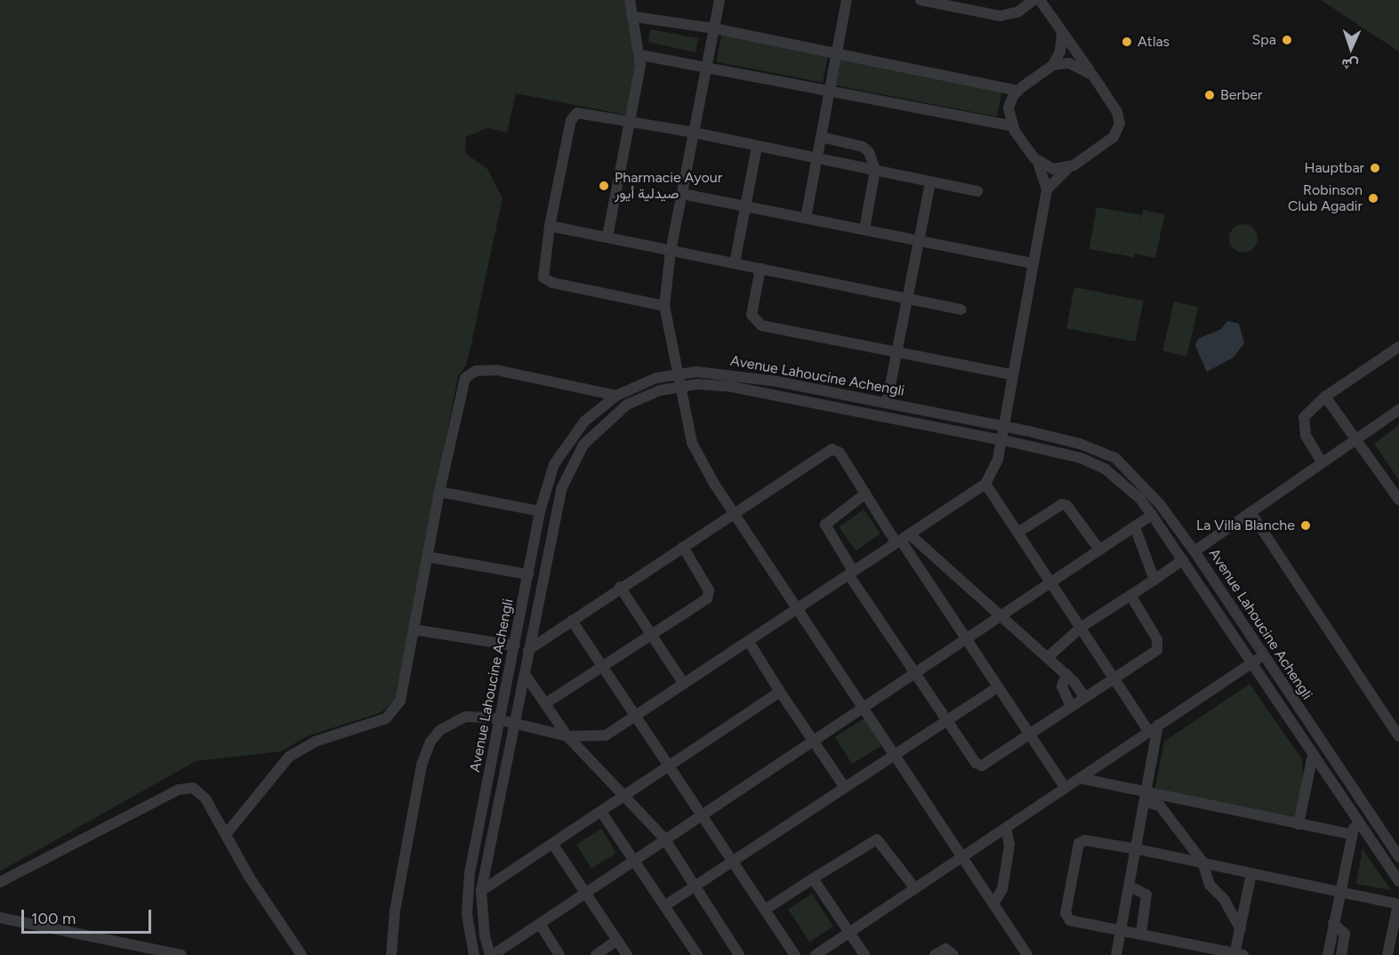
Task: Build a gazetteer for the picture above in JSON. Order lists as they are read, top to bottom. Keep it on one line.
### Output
{"streets":{"street":["Avenue Lahoucine Achengli"]},"places":["Spa","Atlas","Berber","Hauptbar","Pharmacie Ayour صيدلية أيور","Robinson Club Agadir","La Villa Blanche"],"scale_bar":"100 m","north":"bottom"}
